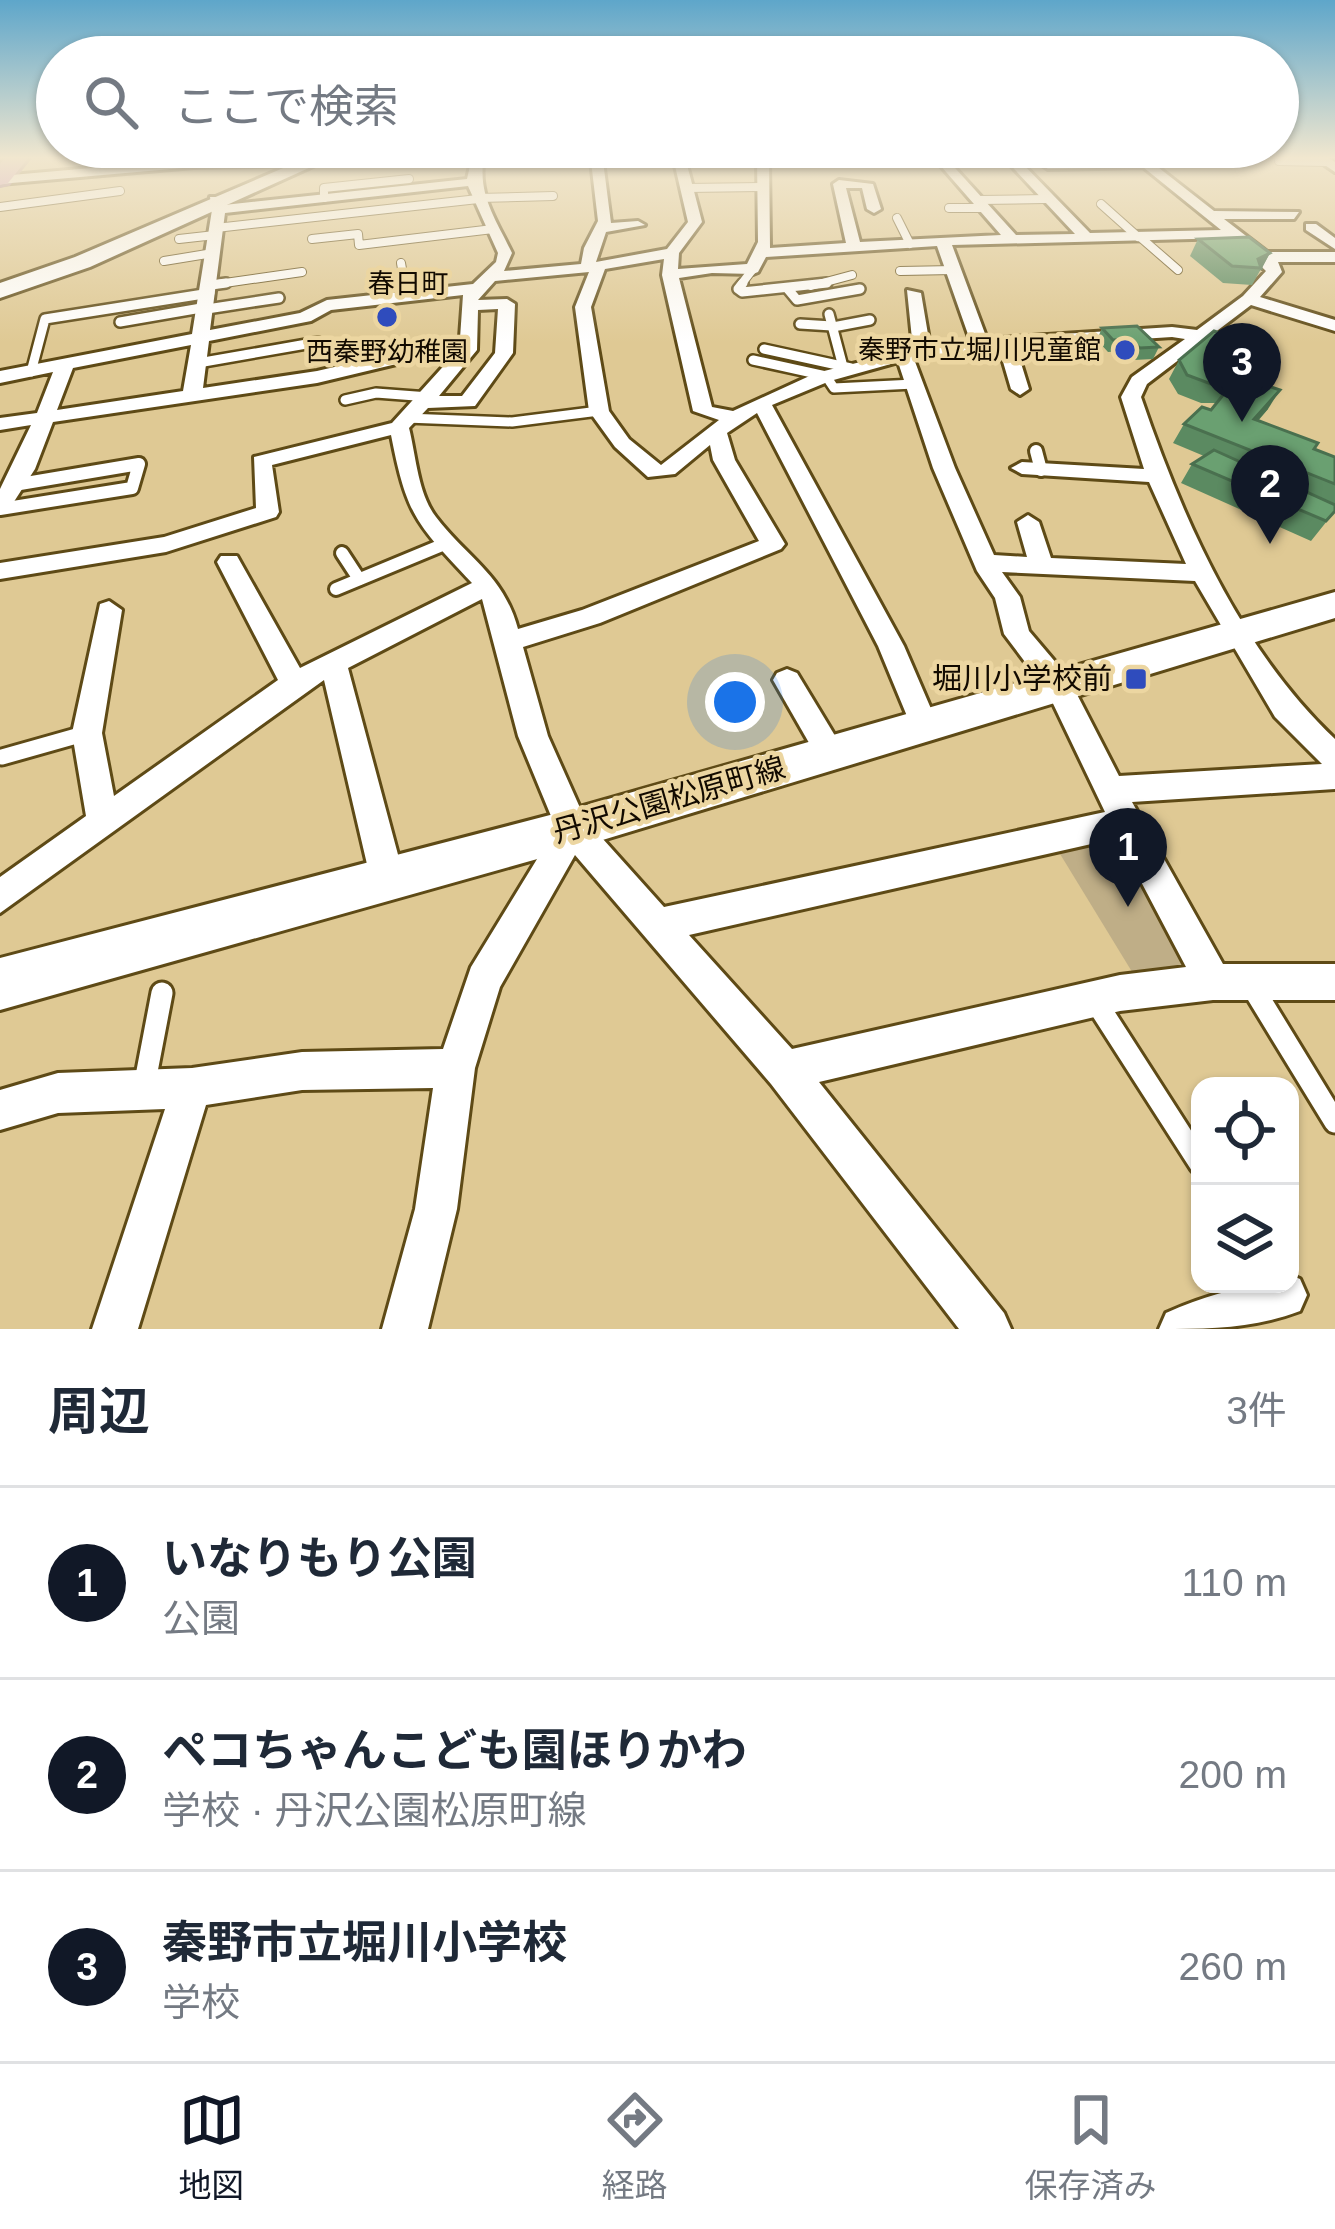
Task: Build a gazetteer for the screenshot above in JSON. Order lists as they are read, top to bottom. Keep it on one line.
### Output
{"streets":{"main road":["丹沢公園松原町線"]},"districts":["春日町"],"places":{"other":["西秦野幼稚園","秦野市立堀川児童館"],"transit":["堀川小学校前"]},"page":{"search":"ここで検索","pins":["3","2","1"],"heading":["周辺","3件"],"list":[{"mark":"1","name":"いなりもり公園","note":"公園","value":"110 m"},{"mark":"2","name":"ペコちゃんこども園ほりかわ","note":"学校 · 丹沢公園松原町線","value":"200 m"},{"mark":"3","name":"秦野市立堀川小学校","note":"学校","value":"260 m"}],"nav":["地図","経路","保存済み"]}}
